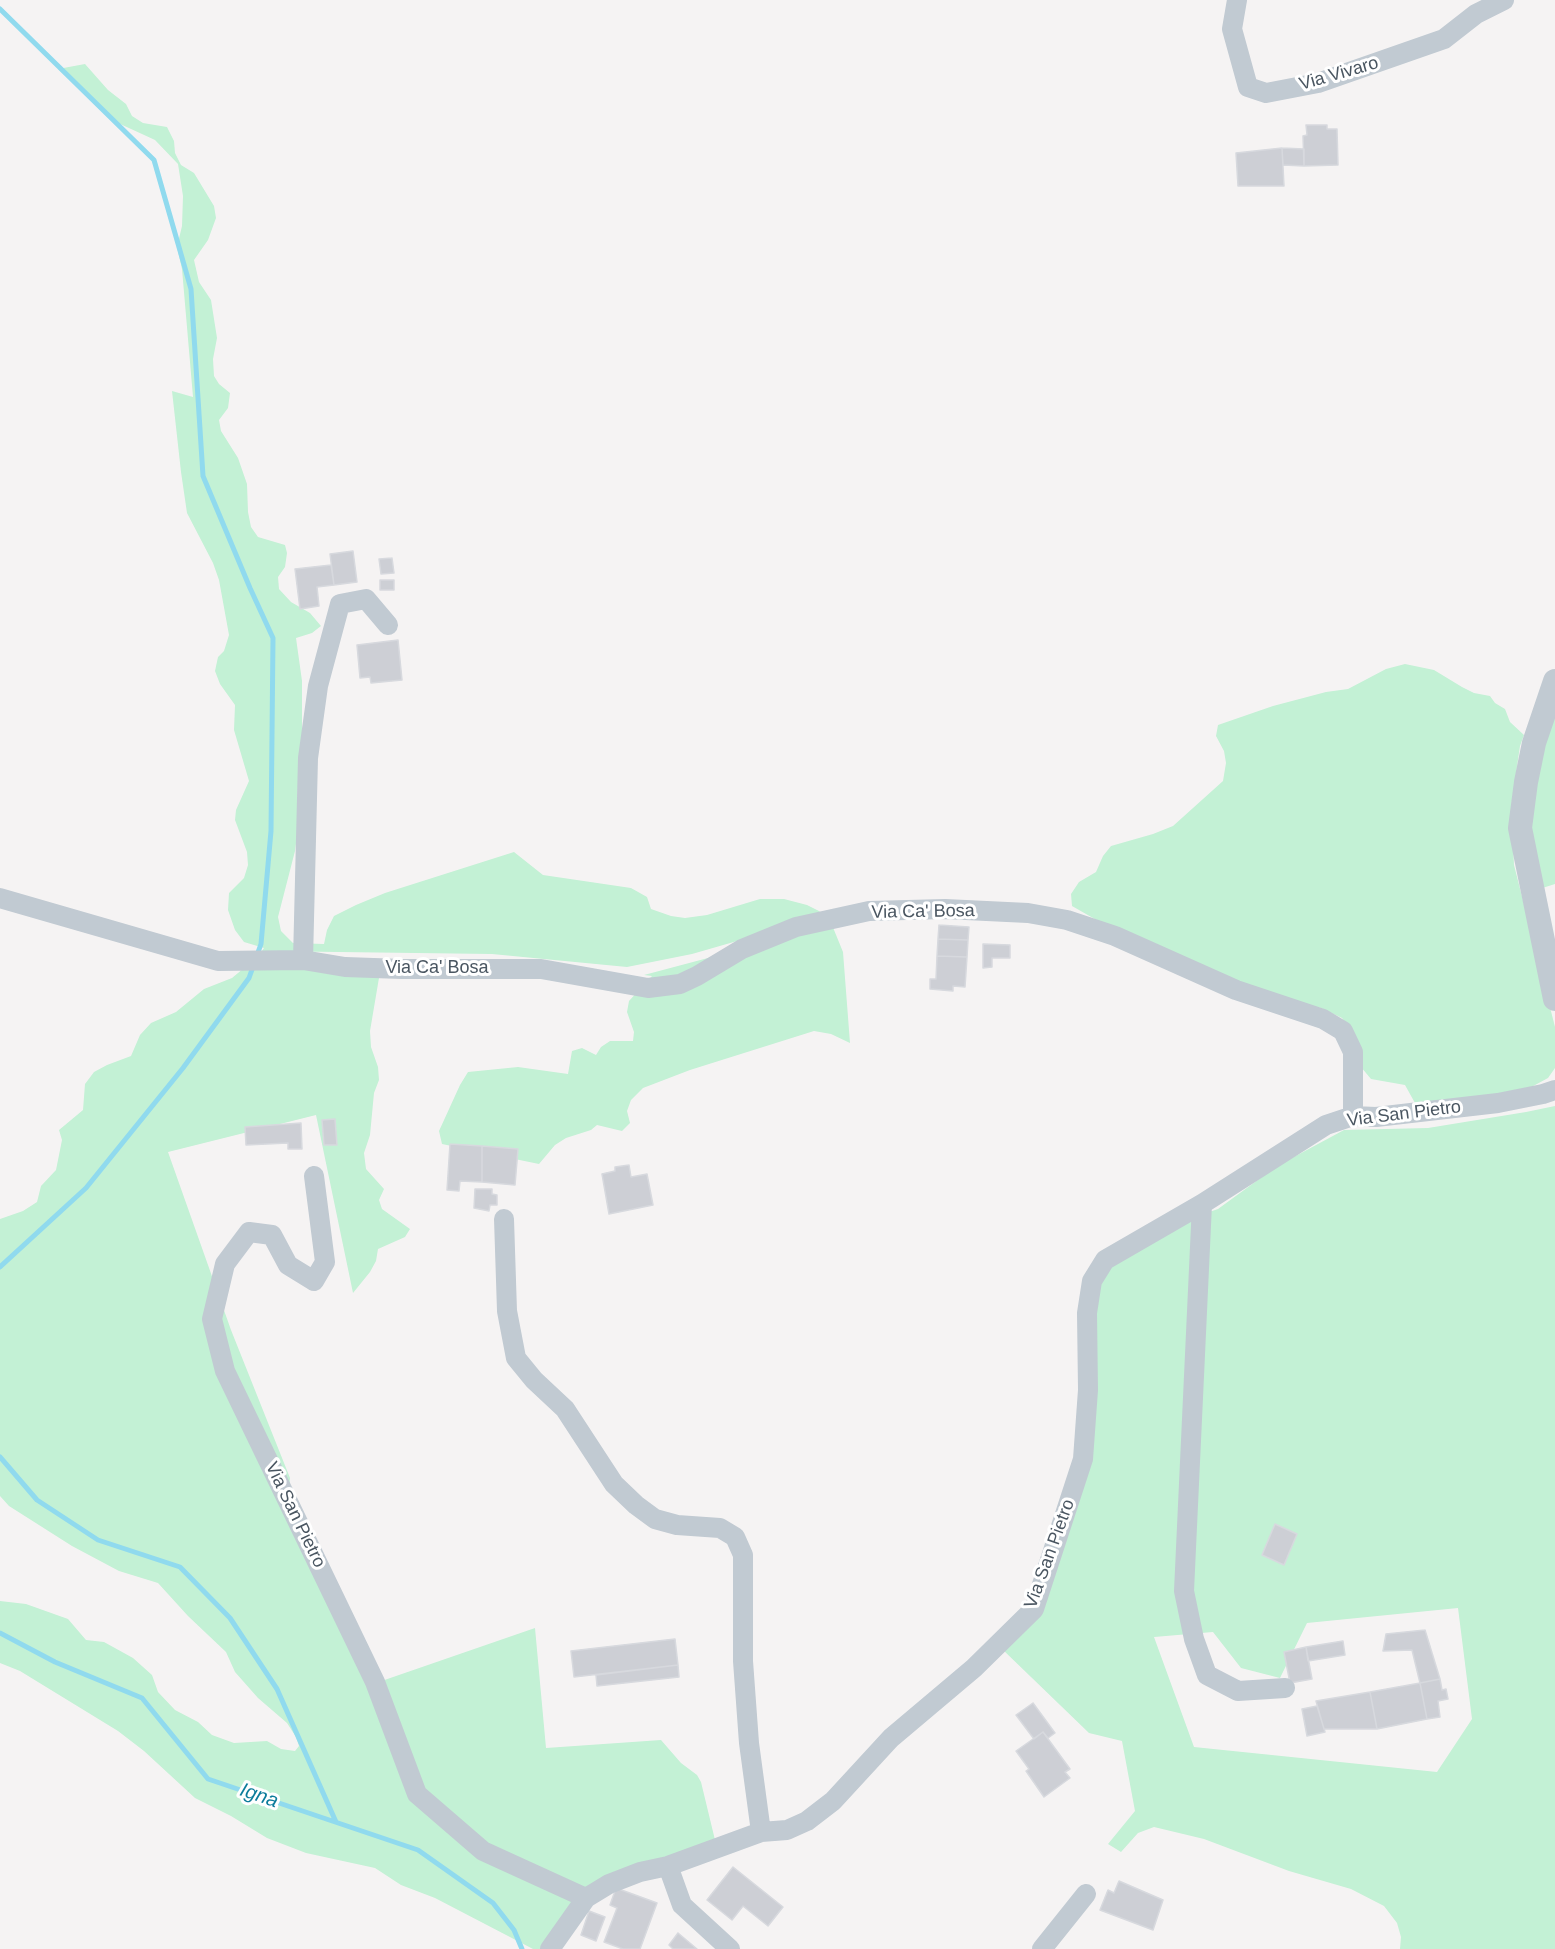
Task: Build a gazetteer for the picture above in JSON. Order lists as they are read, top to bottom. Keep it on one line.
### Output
{"streets":{"street":["Via Vivaro","Via Ca' Bosa","Via San Pietro"]},"crossings":[["Via Ca' Bosa","Via San Pietro"]],"water":["Igna"]}
